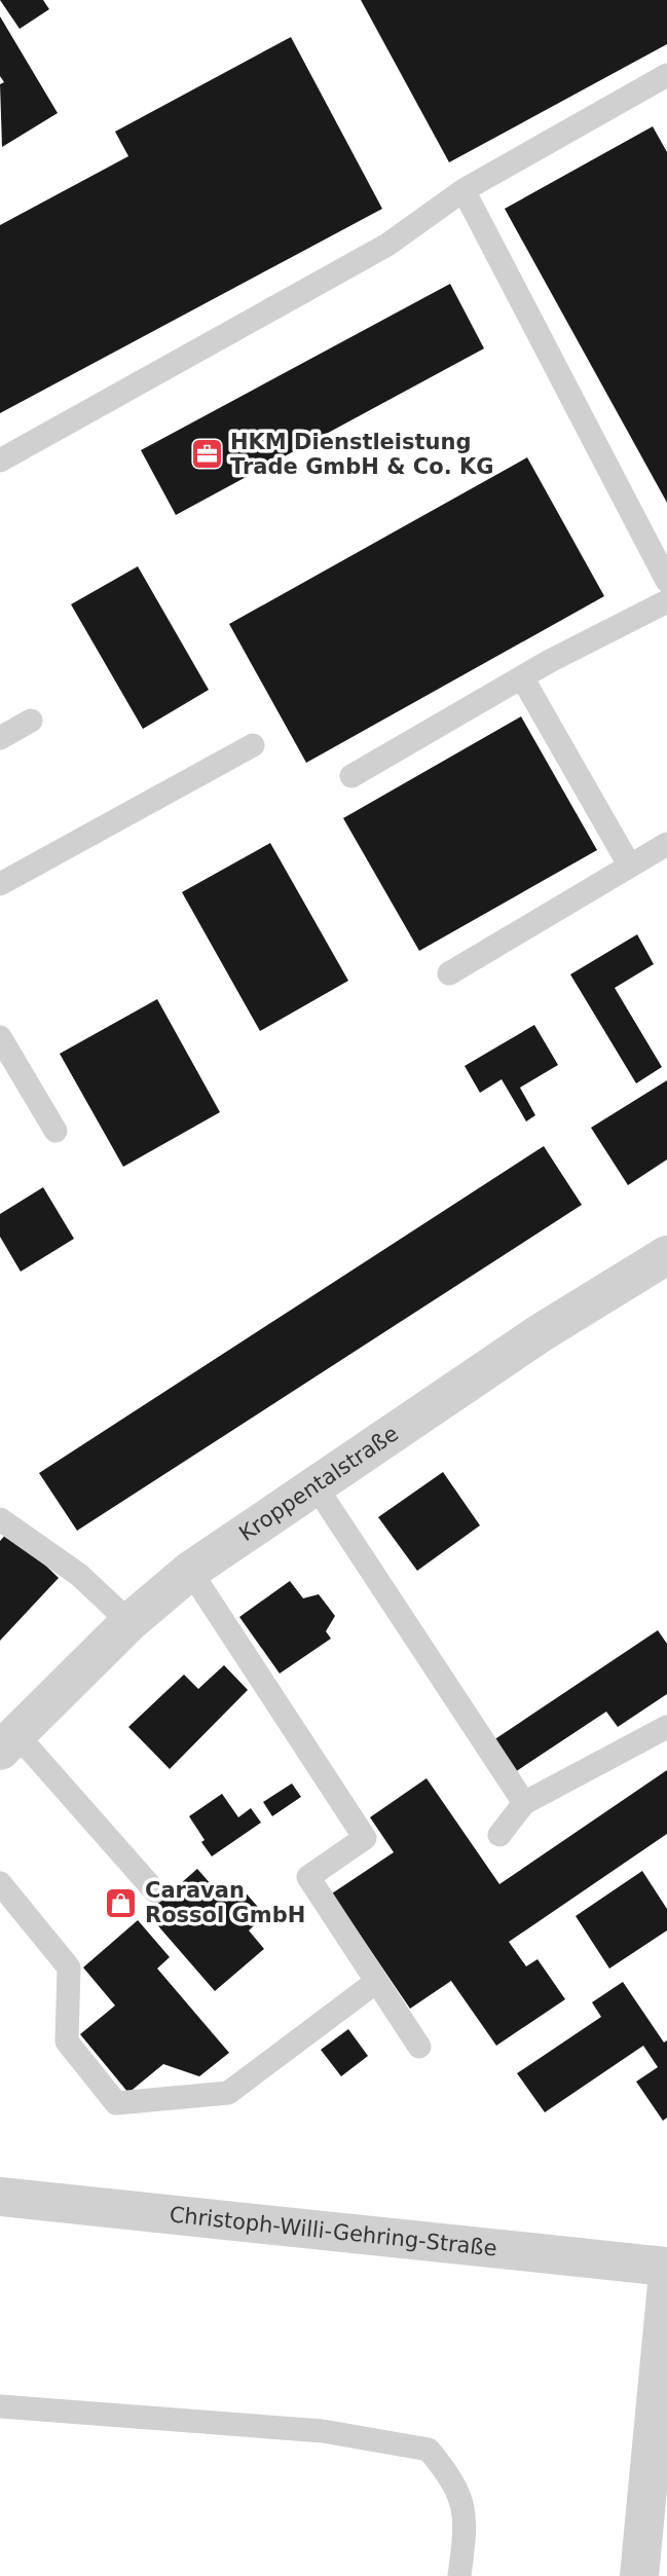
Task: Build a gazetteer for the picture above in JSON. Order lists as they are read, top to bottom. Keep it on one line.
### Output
{"streets":{"street":["Kroppentalstraße","Christoph-Willi-Gehring-Straße"]},"places":{"office":["HKM Dienstleistung Trade GmbH & Co. KG"],"shop":["Caravan Rossol GmbH"]}}
